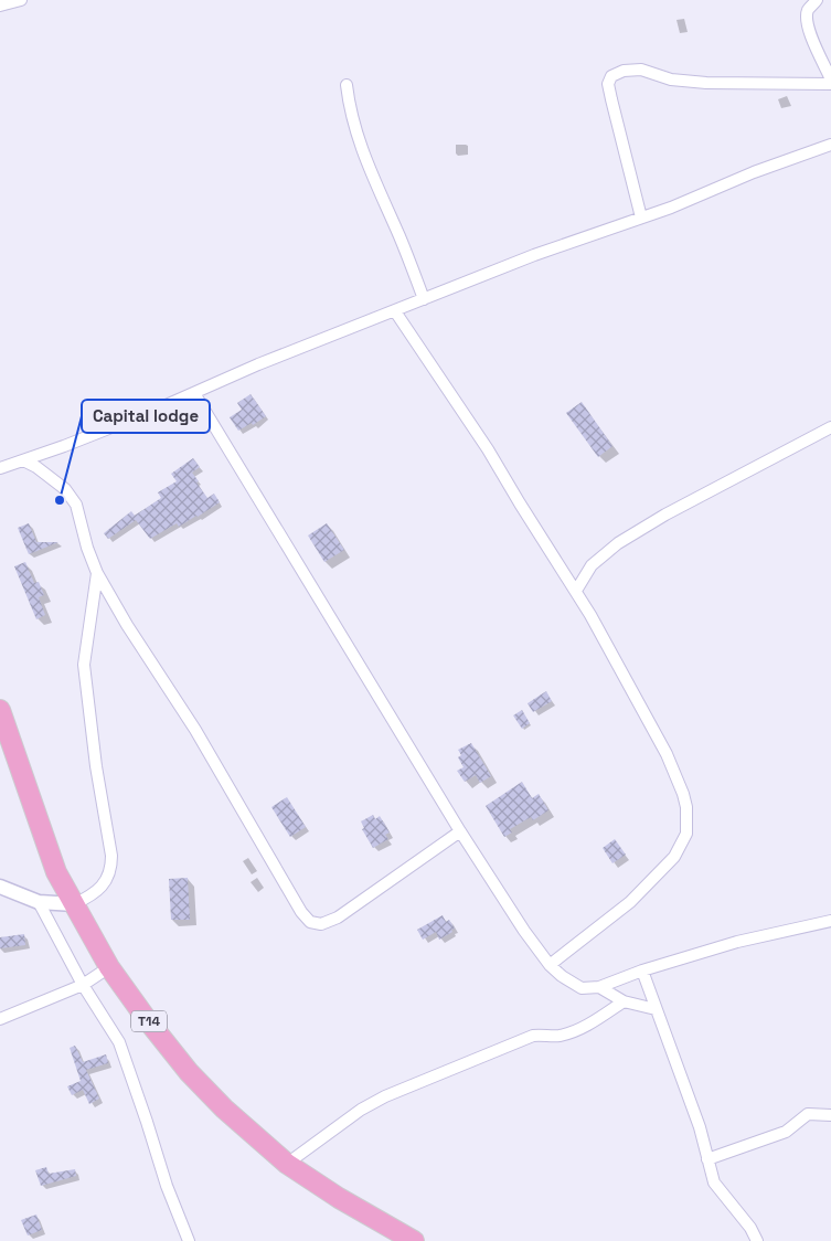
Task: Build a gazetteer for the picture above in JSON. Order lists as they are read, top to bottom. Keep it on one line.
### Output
{"streets":{"highway":["T14"]},"places":["Capital lodge"]}
